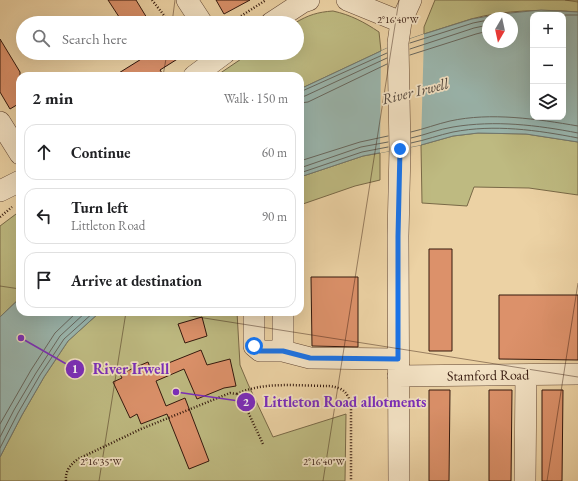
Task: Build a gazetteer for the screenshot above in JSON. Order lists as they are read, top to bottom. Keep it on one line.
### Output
{"streets":{"street":["Stamford Road"]},"water":["River Irwell"],"places":["River Irwell","Littleton Road allotments"],"north":"bottom","page":{"map_buttons":["+","−"],"search":"Search here","heading":["2 min","Walk · 150 m"],"list":[["Continue","60 m"],["Turn left","Littleton Road","90 m"],"Arrive at destination"]},"coordinates":["2°16'40\"W","2°16'35\"W"]}
